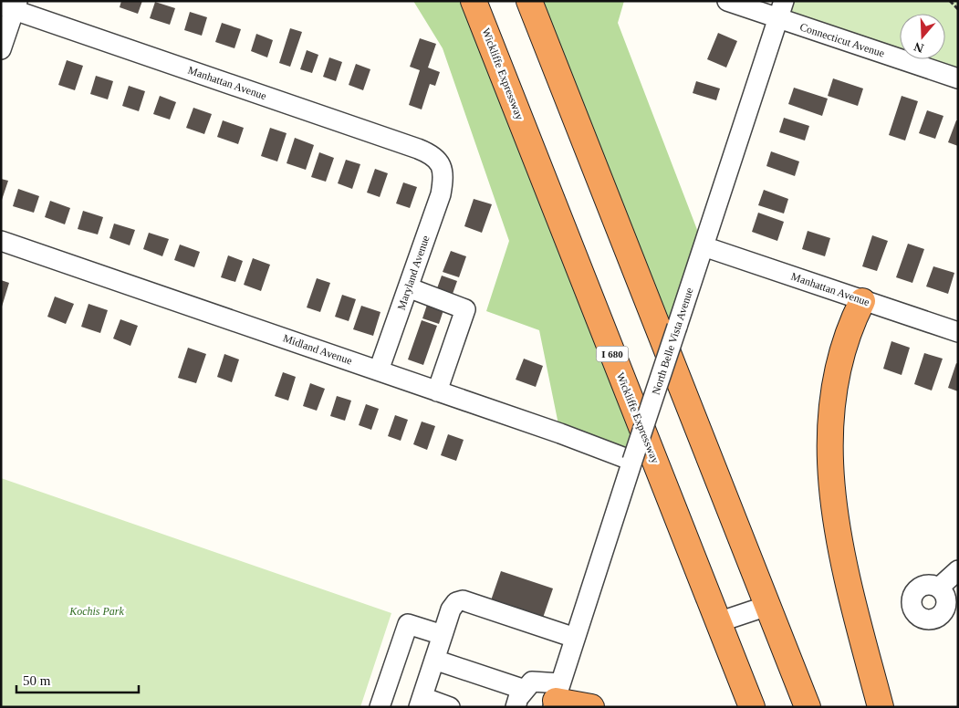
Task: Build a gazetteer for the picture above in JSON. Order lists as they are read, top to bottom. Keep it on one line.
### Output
{"streets":{"highway":["Wickliffe Expressway","I 680"],"street":["Connecticut Avenue","Manhattan Avenue","Maryland Avenue","North Belle Vista Avenue","Midland Avenue"]},"crossings":[["Connecticut Avenue","North Belle Vista Avenue"],["Manhattan Avenue","Maryland Avenue"],["Manhattan Avenue","North Belle Vista Avenue"],["Maryland Avenue","Midland Avenue"],["North Belle Vista Avenue","Midland Avenue"]],"parks":["Kochis Park"],"scale_bar":"50 m","north":"bottom"}
